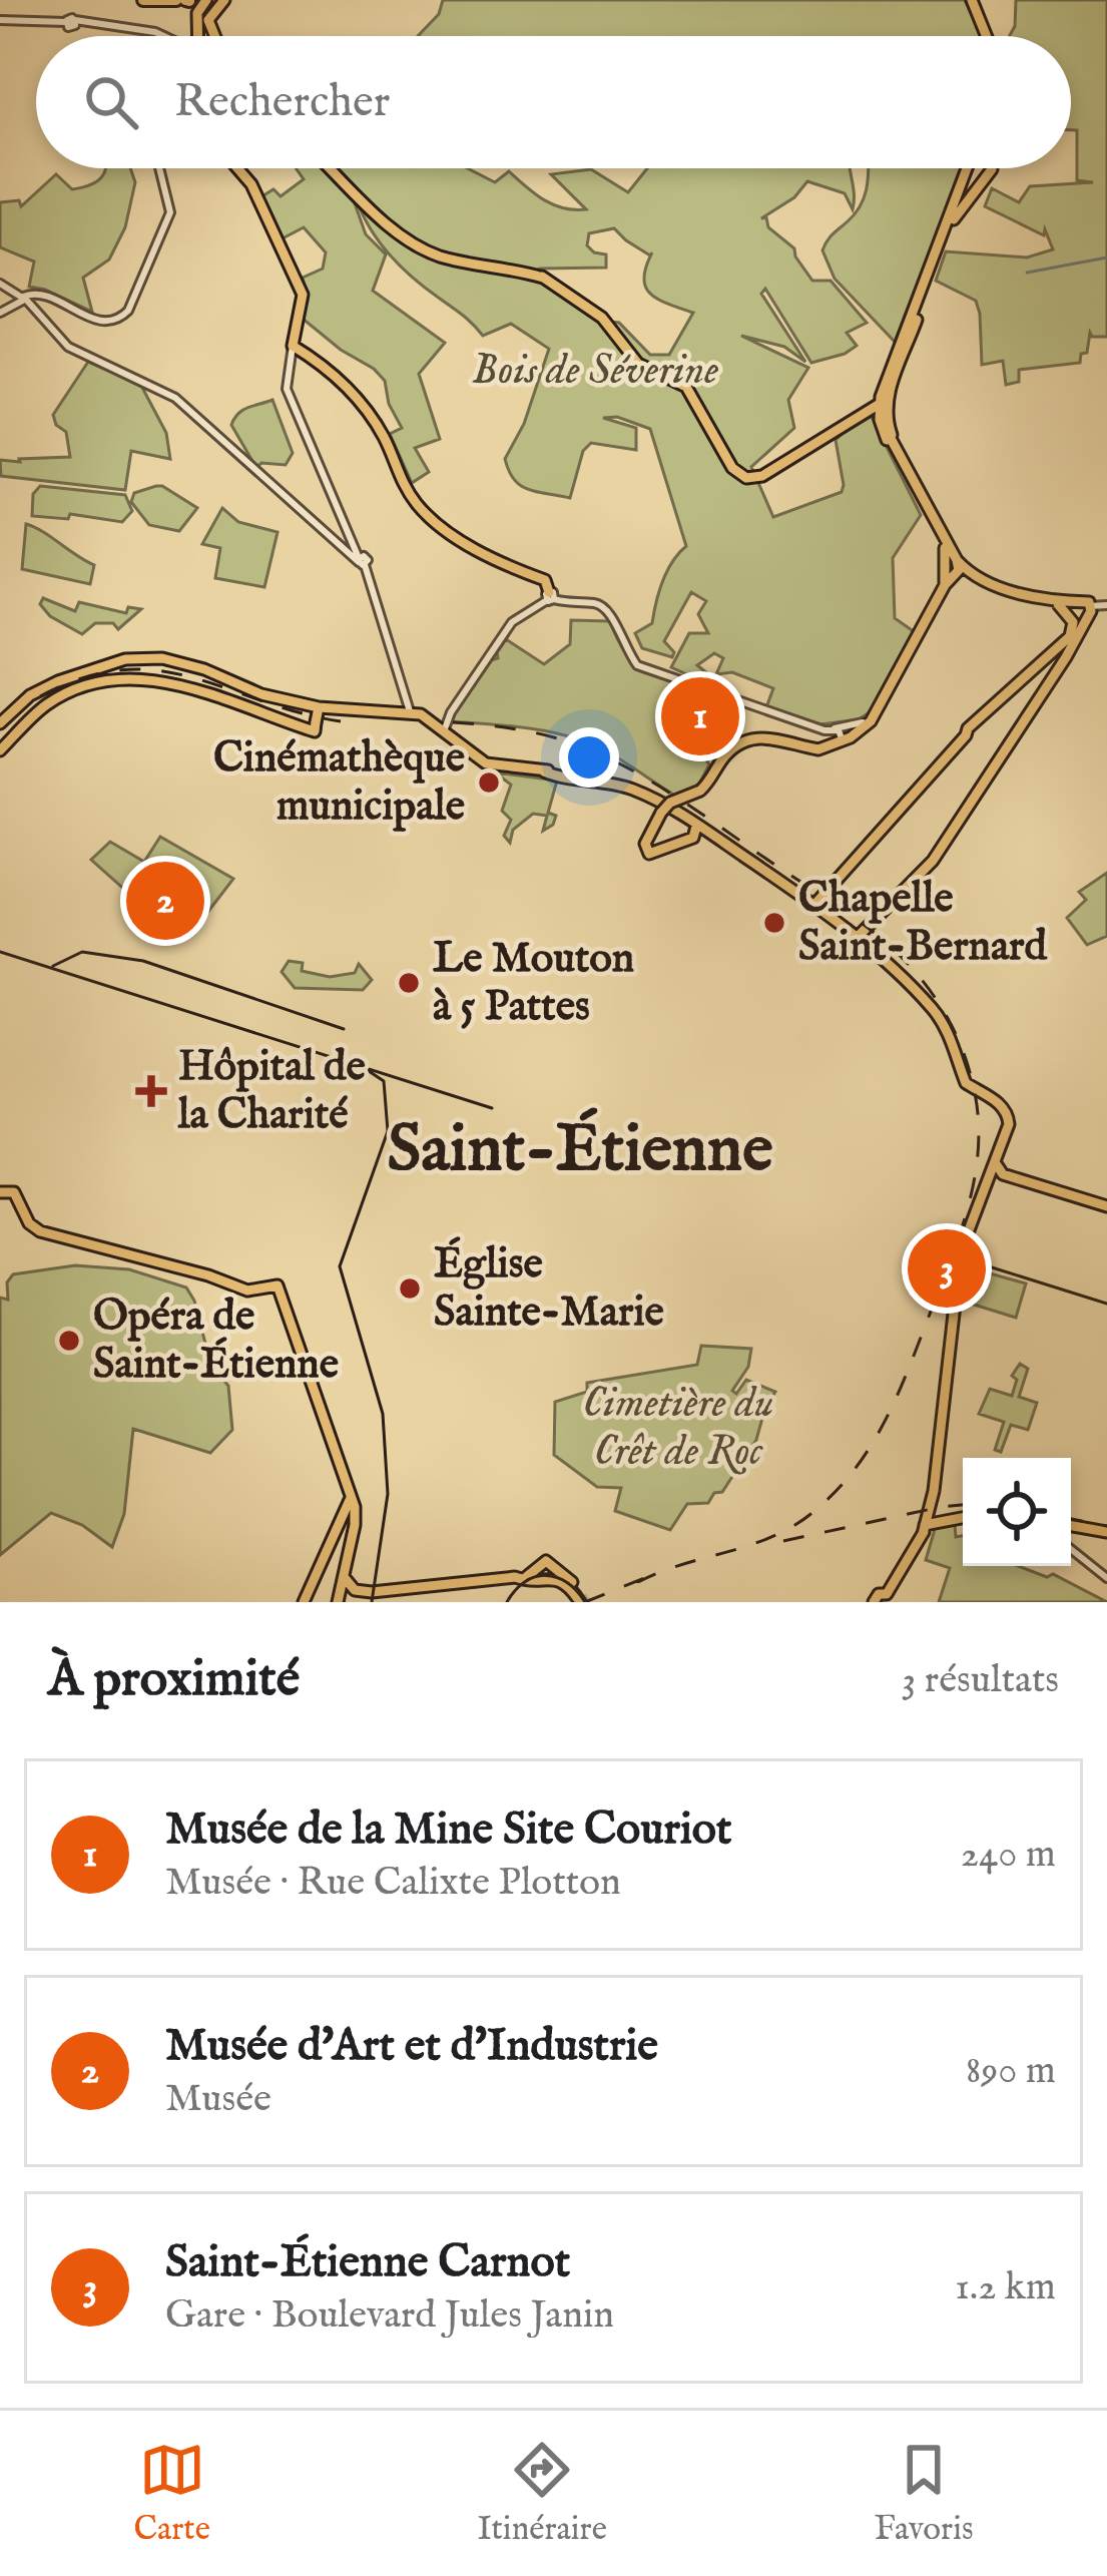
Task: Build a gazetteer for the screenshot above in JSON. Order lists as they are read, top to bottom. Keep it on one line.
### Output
{"districts":["Saint-Étienne"],"parks":["Bois de Séverine","Cimetière du Crêt de Roc"],"places":{"other":["Cinémathèque municipale","Chapelle Saint-Bernard","Le Mouton à 5 Pattes","Église Sainte-Marie","Opéra de Saint-Étienne"],"health":["Hôpital de la Charité"]},"page":{"search":"Rechercher","pins":["1","2","3"],"heading":["À proximité","3 résultats"],"list":[{"mark":"1","name":"Musée de la Mine Site Couriot","note":"Musée · Rue Calixte Plotton","value":"240 m"},{"mark":"2","name":"Musée d'Art et d'Industrie","note":"Musée","value":"890 m"},{"mark":"3","name":"Saint-Étienne Carnot","note":"Gare · Boulevard Jules Janin","value":"1.2 km"}],"nav":["Carte","Itinéraire","Favoris"]}}
